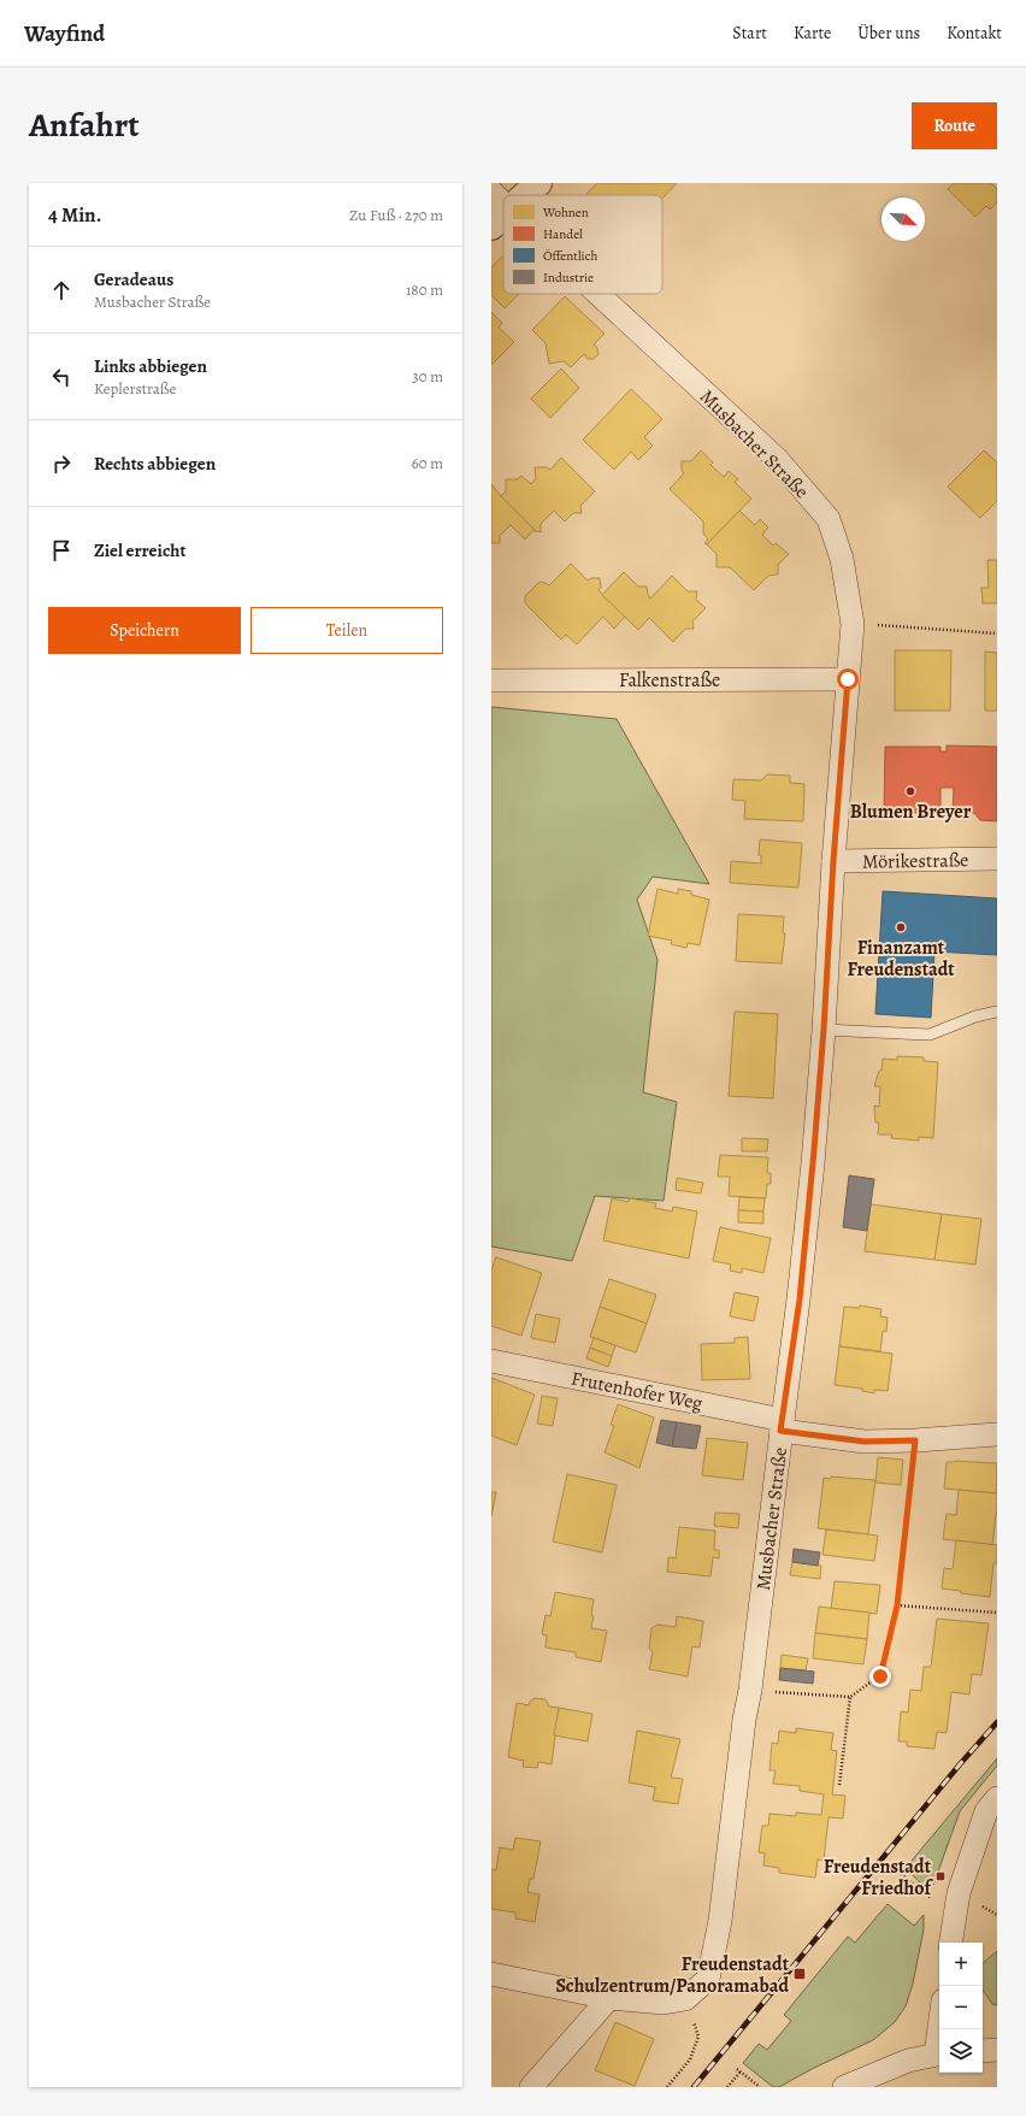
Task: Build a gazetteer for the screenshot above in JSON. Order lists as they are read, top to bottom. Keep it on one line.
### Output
{"streets":{"street":["Musbacher Straße","Falkenstraße","Mörikestraße","Frutenhofer Weg"]},"crossings":[["Musbacher Straße","Falkenstraße"],["Musbacher Straße","Mörikestraße"],["Musbacher Straße","Frutenhofer Weg"]],"places":{"other":["Blumen Breyer","Finanzamt Freudenstadt"],"transit":["Freudenstadt Friedhof","Freudenstadt Schulzentrum/Panoramabad"]},"legend":["Wohnen","Handel","Öffentlich","Industrie"],"north":"bottom right","page":{"header":"Wayfind","nav":["Start","Karte","Über uns","Kontakt"],"title":"Anfahrt","buttons":["Route",["Speichern","Teilen"]],"heading":["4 Min.","Zu Fuß · 270 m"],"list":[["Geradeaus","Musbacher Straße","180 m"],["Links abbiegen","Keplerstraße","30 m"],["Rechts abbiegen","60 m"],"Ziel erreicht"],"map_buttons":["+","−"]}}
